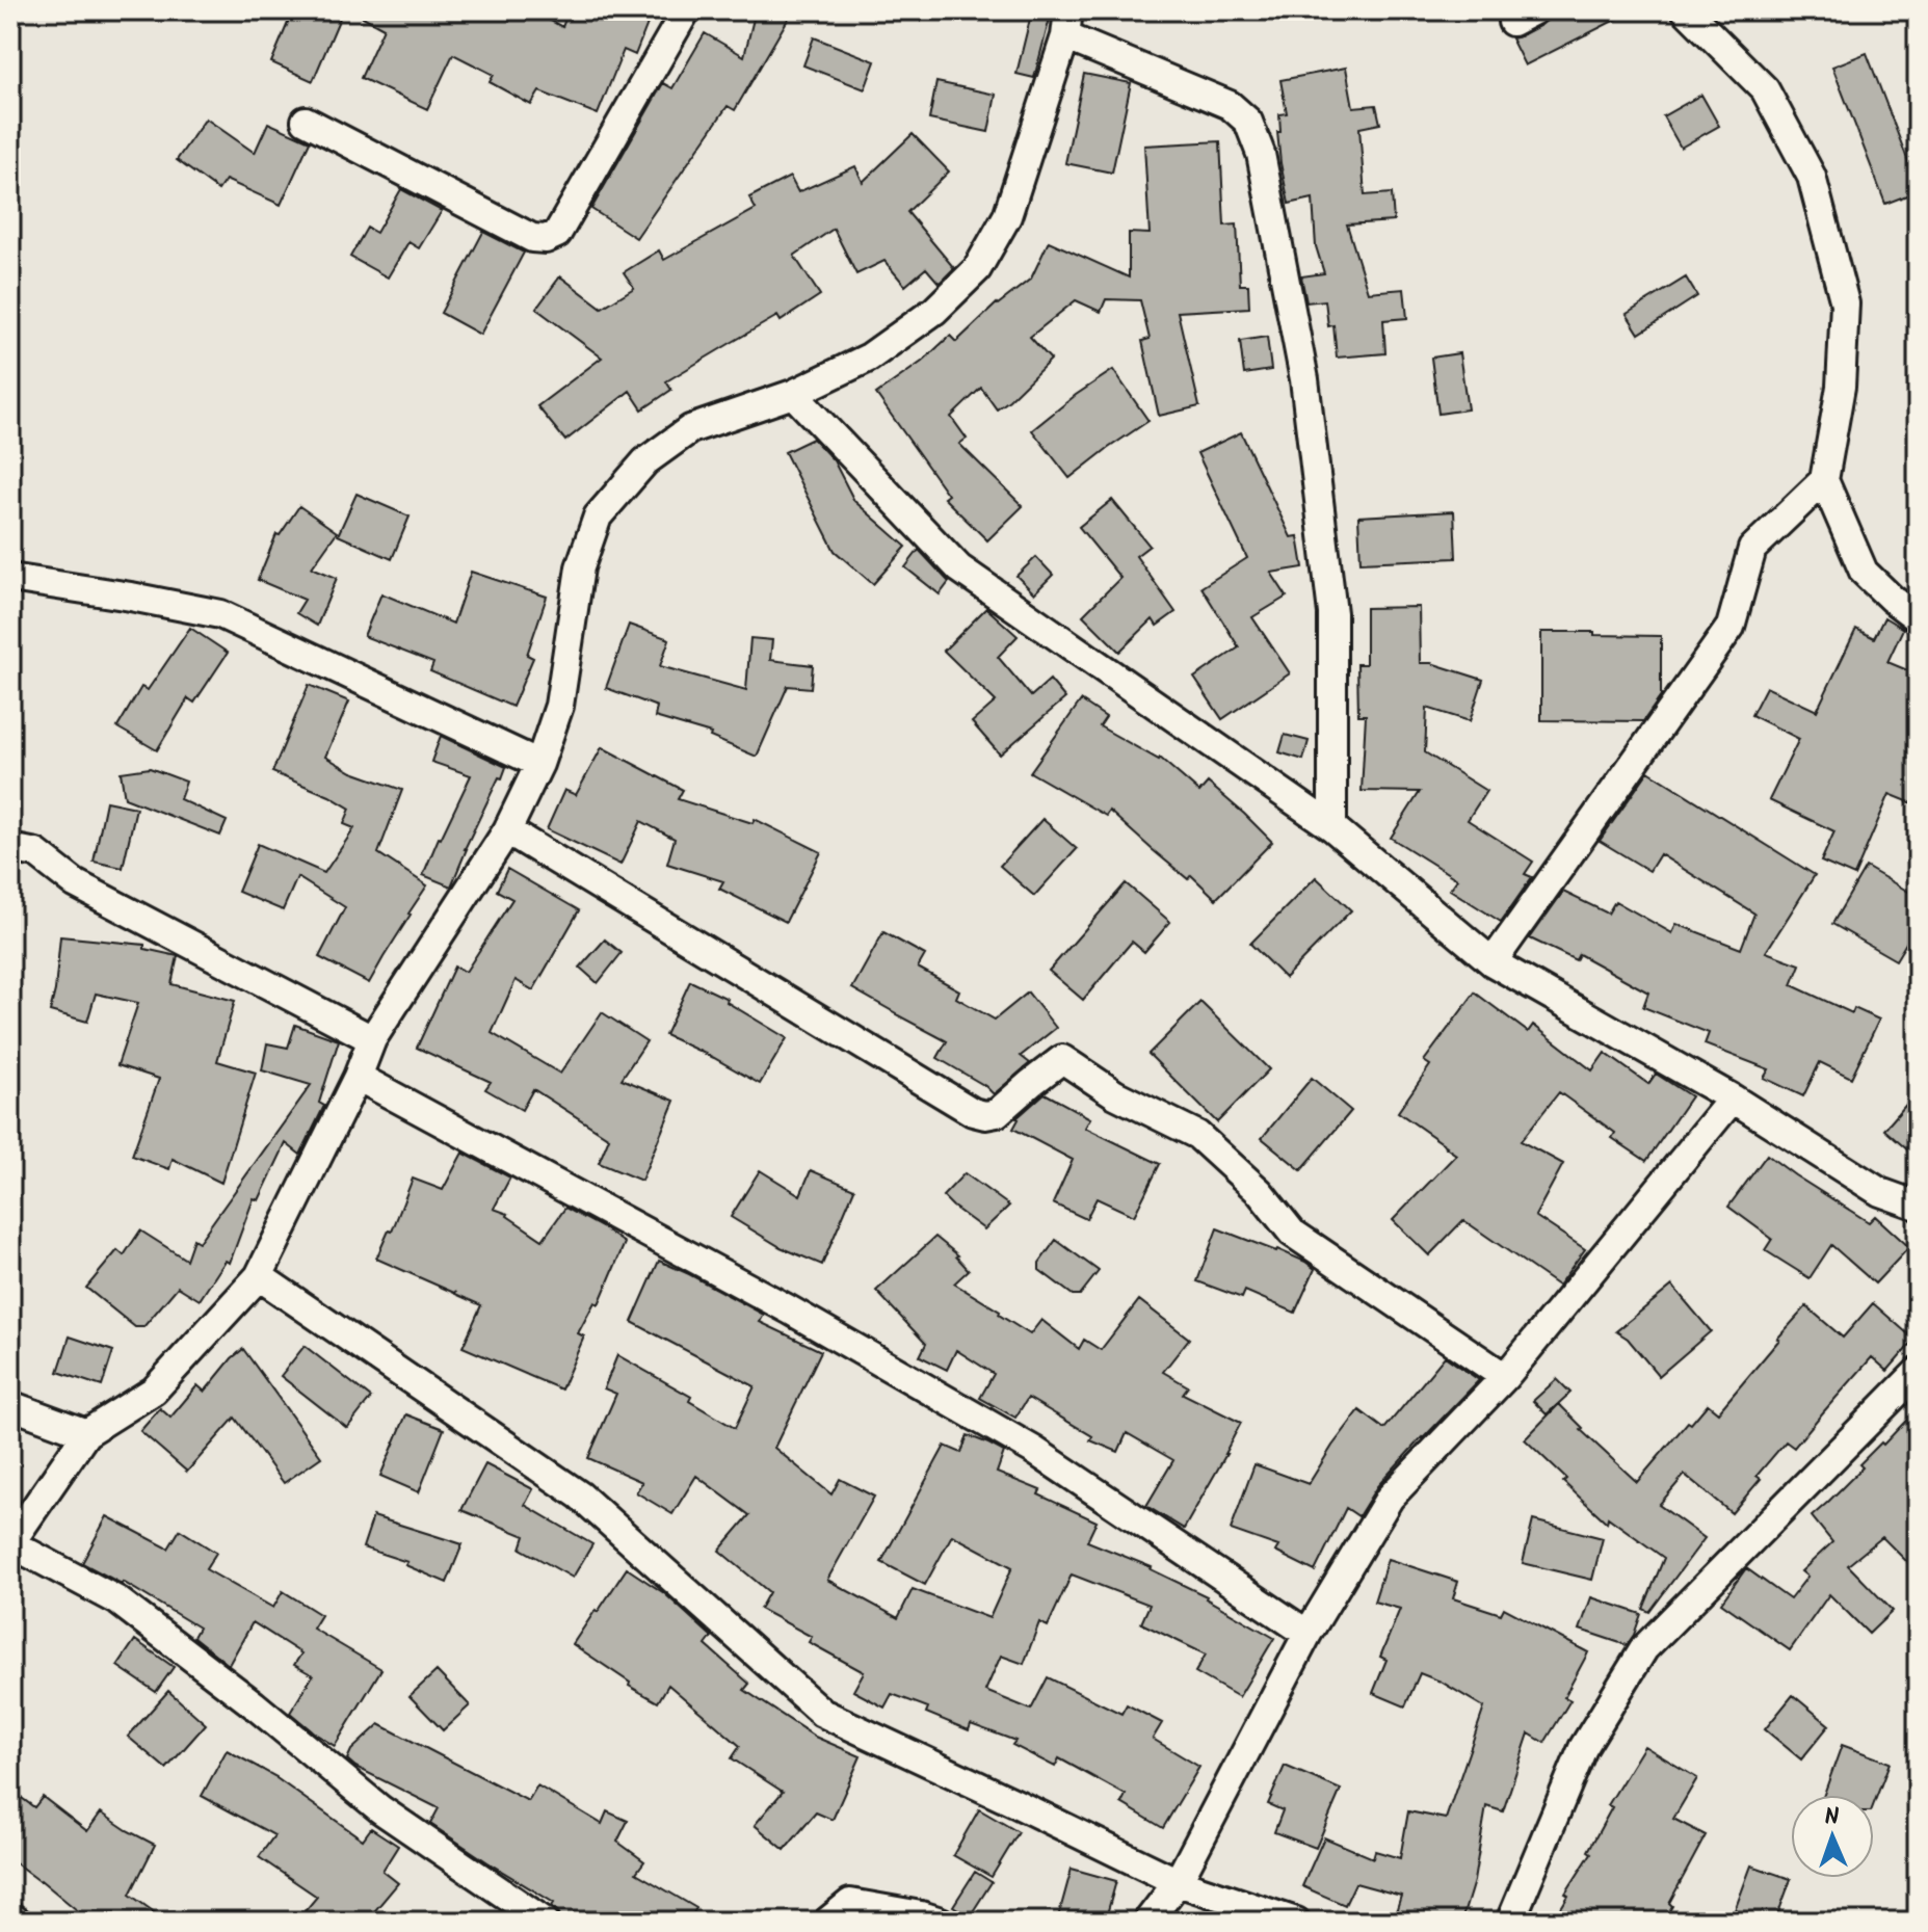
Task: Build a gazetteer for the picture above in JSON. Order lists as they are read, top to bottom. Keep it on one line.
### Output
{"north":"top"}
